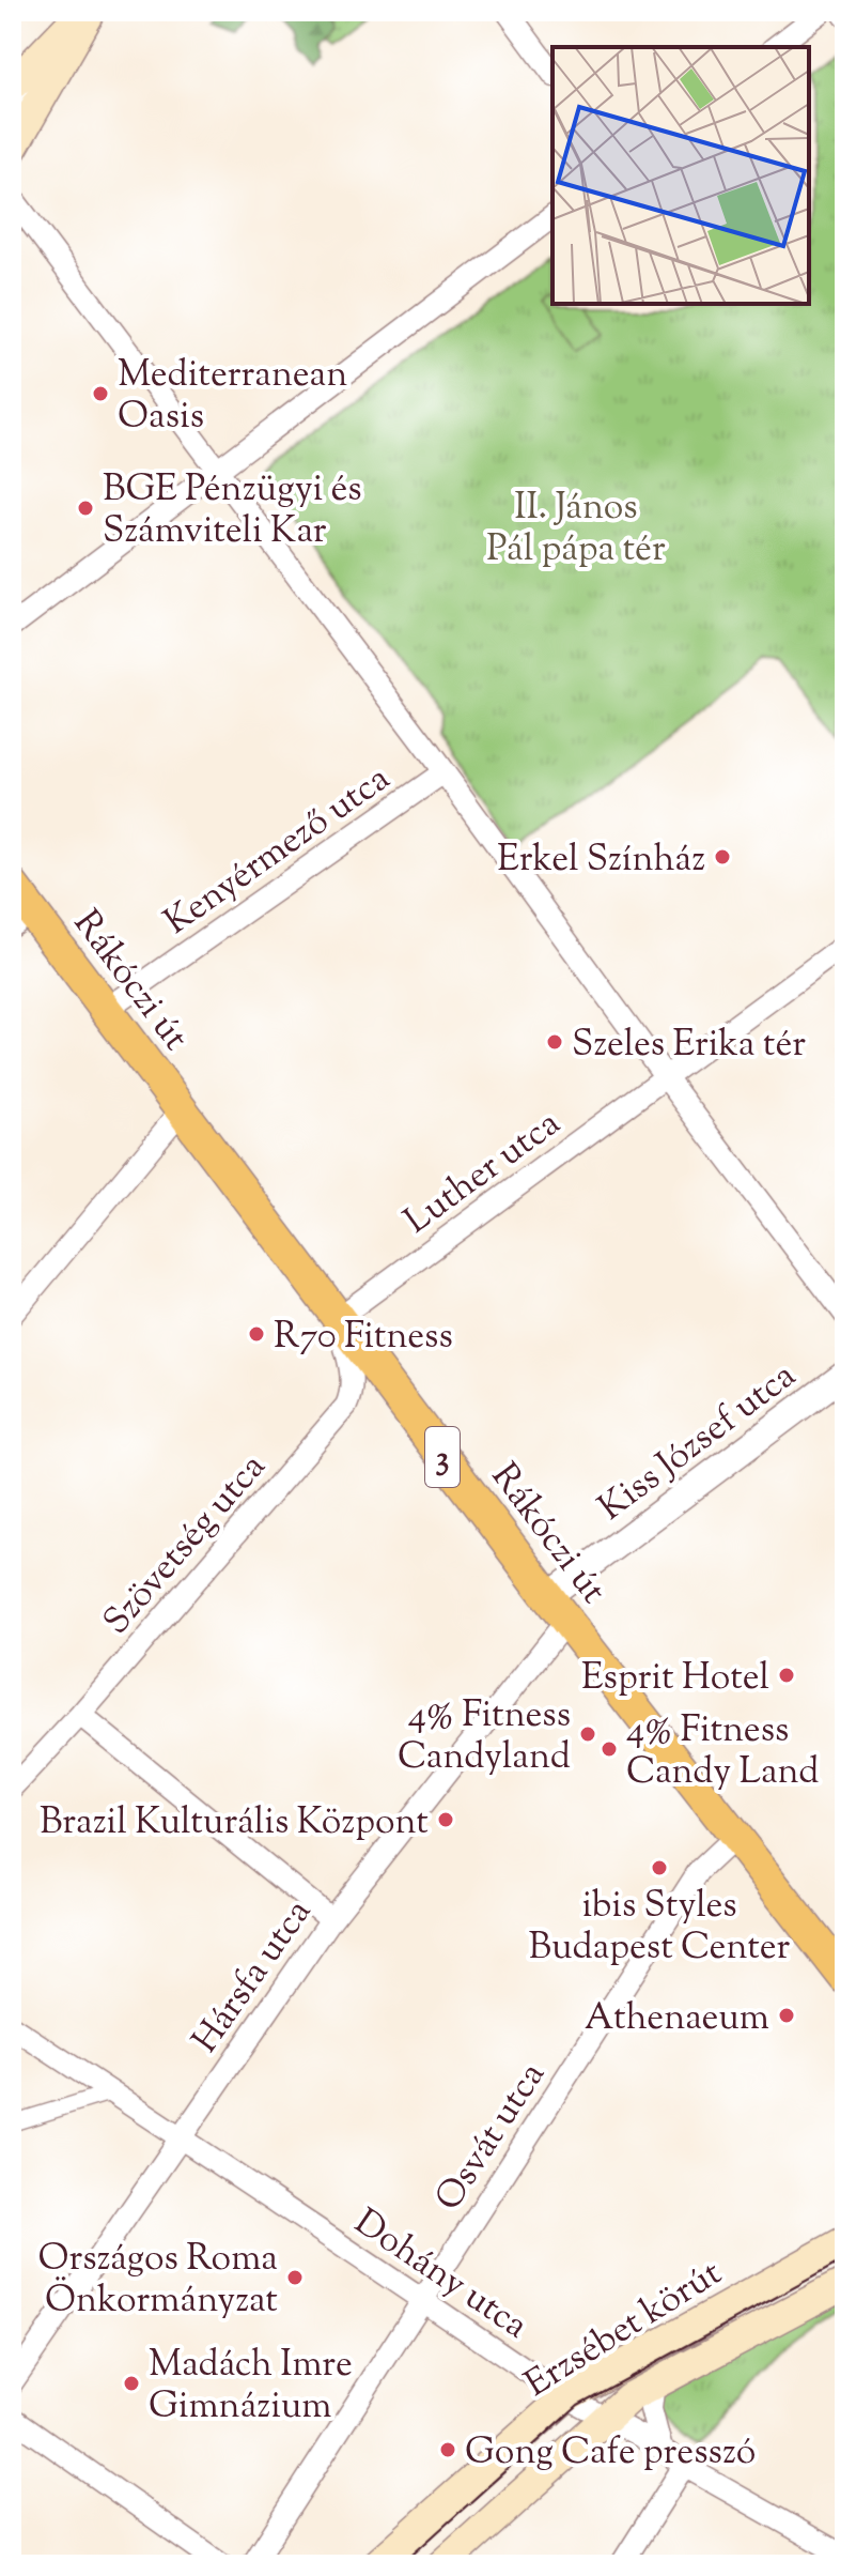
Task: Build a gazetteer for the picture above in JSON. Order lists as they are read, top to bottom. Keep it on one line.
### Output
{"streets":{"main road":["Rákóczi út","3","Erzsébet körút"],"street":["Kenyérmező utca","Luther utca","Kiss József utca","Szövetség utca","Hársfa utca","Osvát utca","Dohány utca"]},"crossings":[["Kenyérmező utca","Rákóczi út"],["Rákóczi út","Luther utca"],["Rákóczi út","Kiss József utca"],["Rákóczi út","Szövetség utca"],["Rákóczi út","Hársfa utca"],["Rákóczi út","Osvát utca"],["Luther utca","Szövetség utca"],["Kiss József utca","Hársfa utca"],["Hársfa utca","Dohány utca"],["Osvát utca","Dohány utca"],["Dohány utca","Erzsébet körút"]],"parks":["II. János Pál pápa tér"],"places":["Mediterranean Oasis","BGE Pénzügyi és Számviteli Kar","Erkel Színház","Szeles Erika tér","R70 Fitness","Esprit Hotel","4% Fitness Candyland","4% Fitness Candy Land","Brazil Kulturális Központ","ibis Styles Budapest Center","Athenaeum","Országos Roma Önkormányzat","Madách Imre Gimnázium","Gong Cafe presszó"]}
